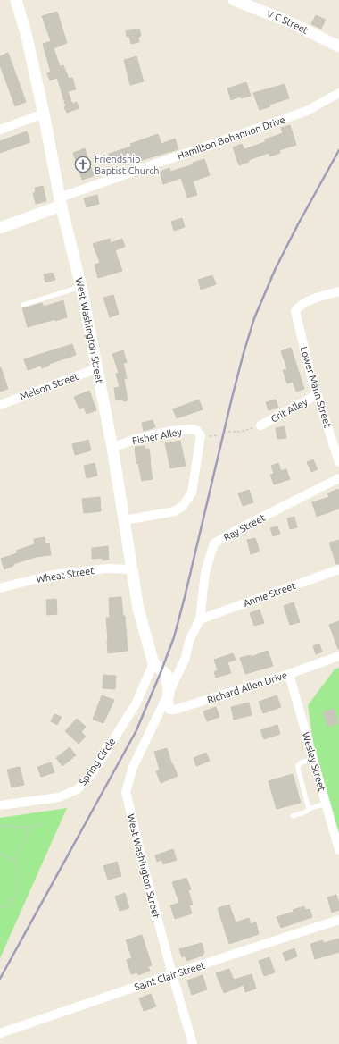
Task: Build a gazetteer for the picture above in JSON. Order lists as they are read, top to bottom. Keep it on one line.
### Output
{"streets":{"street":["V C Street","Hamilton Bohannon Drive","West Washington Street","Melson Street","Lower Mann Street","Crit Alley","Fisher Alley","Ray Street","Wheat Street","Annie Street","Richard Allen Drive","Spring Circle","Wesley Street","Saint Clair Street"]},"crossings":[["Hamilton Bohannon Drive","West Washington Street"],["West Washington Street","Melson Street"],["West Washington Street","Fisher Alley"],["West Washington Street","Ray Street"],["West Washington Street","Wheat Street"],["West Washington Street","Richard Allen Drive"],["West Washington Street","Spring Circle"],["West Washington Street","Saint Clair Street"],["Lower Mann Street","Crit Alley"],["Ray Street","Annie Street"],["Ray Street","Richard Allen Drive"],["Richard Allen Drive","Wesley Street"]],"places":{"church":["Friendship Baptist Church"]}}
